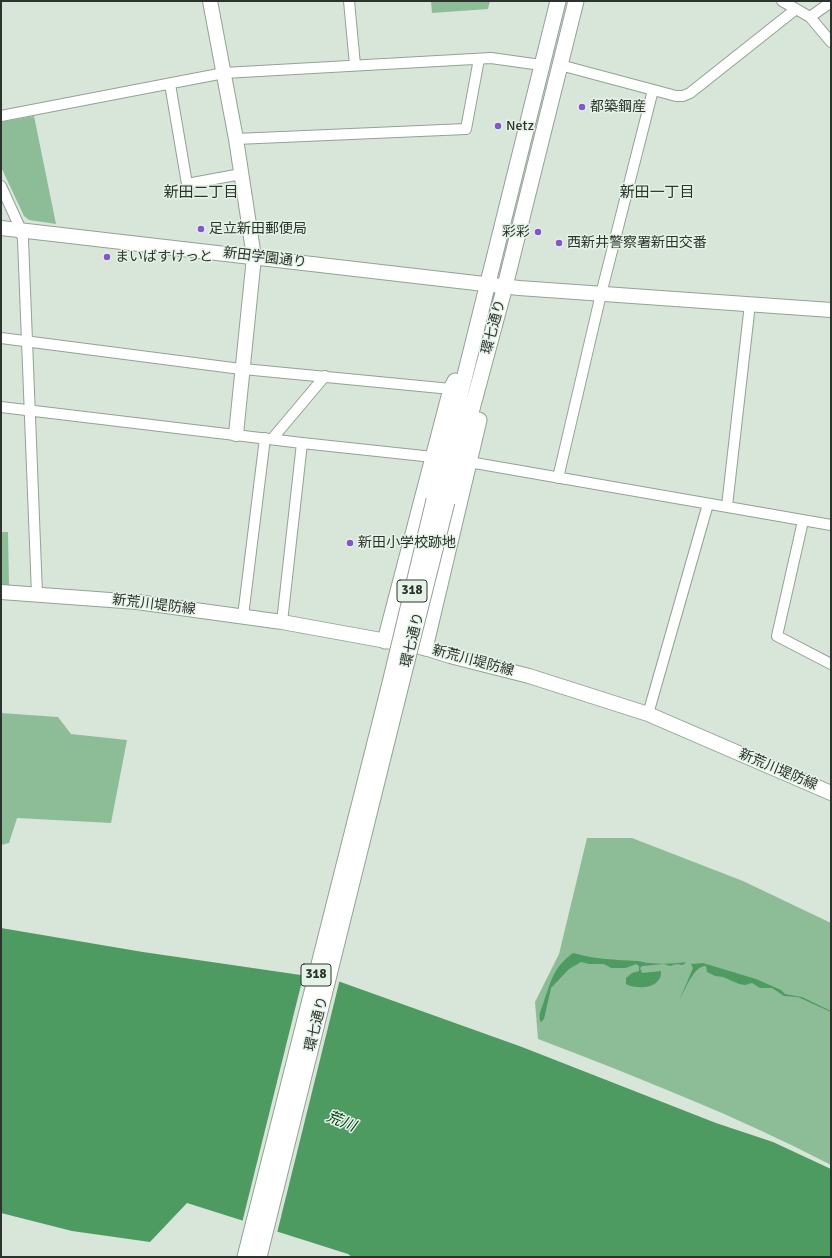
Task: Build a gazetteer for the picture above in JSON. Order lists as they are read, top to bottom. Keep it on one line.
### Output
{"streets":{"main road":["環七通り","318"],"street":["新田学園通り","新荒川堤防線"]},"crossings":[["新田学園通り","環七通り"]],"districts":["新田二丁目","新田一丁目"],"water":["荒川"],"places":["都築鋼産","Netz","足立新田郵便局","彩彩","西新井警察署新田交番","まいばすけっと","新田小学校跡地"]}
